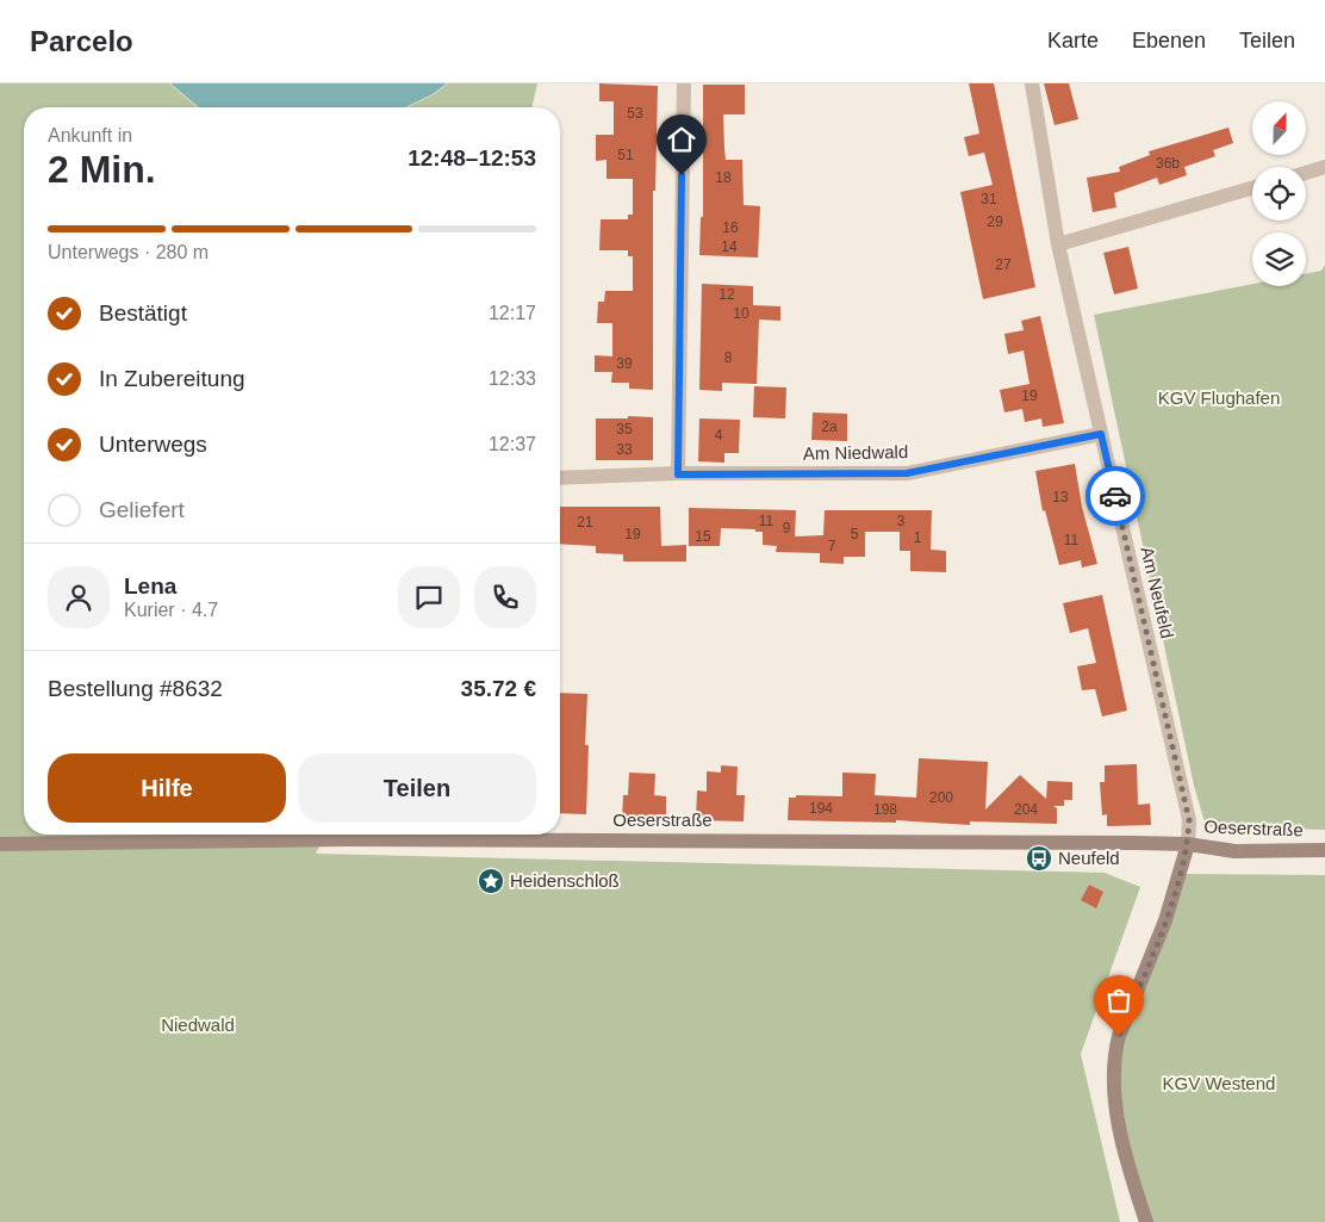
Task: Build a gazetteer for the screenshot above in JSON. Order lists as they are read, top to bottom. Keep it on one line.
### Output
{"streets":{"street":["Am Niedwald","Am Neufeld","Oeserstraße"]},"crossings":[["Am Niedwald","Am Neufeld"],["Am Neufeld","Oeserstraße"]],"parks":["KGV Flughafen","Niedwald","KGV Westend"],"places":{"bus stop":["Neufeld"],"place":["Heidenschloß"]},"house_numbers":["53","51","36b","18","31","29","16","14","27","12","10","8","39","19","2a","35","4","33","13","11","3","21","9","19","5","15","1","11","7","200","194","198","204"],"north":"top","page":{"header":"Parcelo","nav":["Karte","Ebenen","Teilen"],"heading":["2 Min.","Ankunft in","12:48–12:53"],"panel":["Lena","Kurier · 4.7","Bestellung #8632","35.72 €"],"bar":"Unterwegs · 280 m","list":[["Bestätigt","12:17"],["In Zubereitung","12:33"],["Unterwegs","12:37"],"Geliefert"],"buttons":["Hilfe","Teilen"]}}
